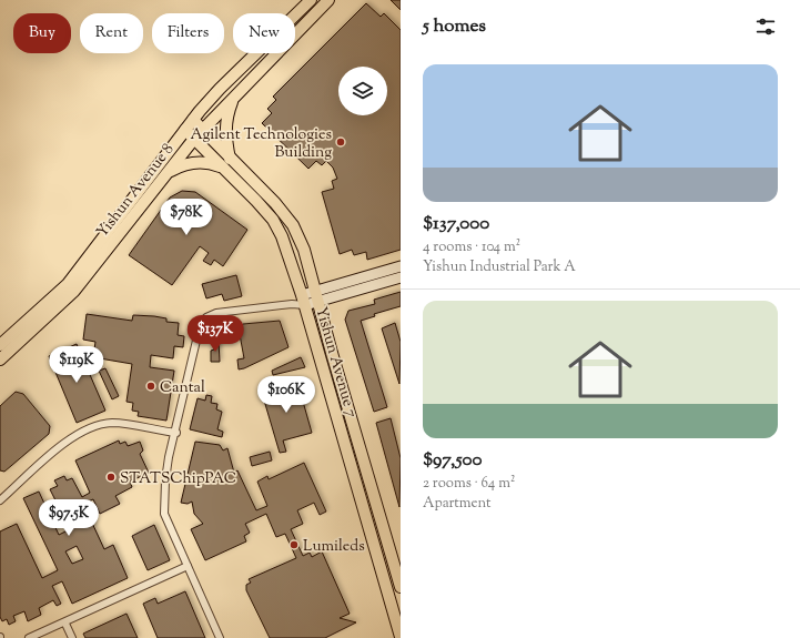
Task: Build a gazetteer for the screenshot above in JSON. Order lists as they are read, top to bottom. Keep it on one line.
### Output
{"streets":{"main road":["Yishun Avenue 8","Yishun Avenue 7"]},"crossings":[["Yishun Avenue 8","Yishun Avenue 7"]],"places":["Agilent Technologies Building","Cantal","STATSChipPAC","Lumileds"],"page":{"heading":"5 homes","chip":["Buy","Rent","Filters","New"],"list":[{"name":"$137,000","note":"4 rooms · 104 m² · Yishun Industrial Park A"},{"name":"$97,500","note":"2 rooms · 64 m² · Apartment"}],"price":["$78K","$137K","$119K","$106K","$97.5K"]}}
